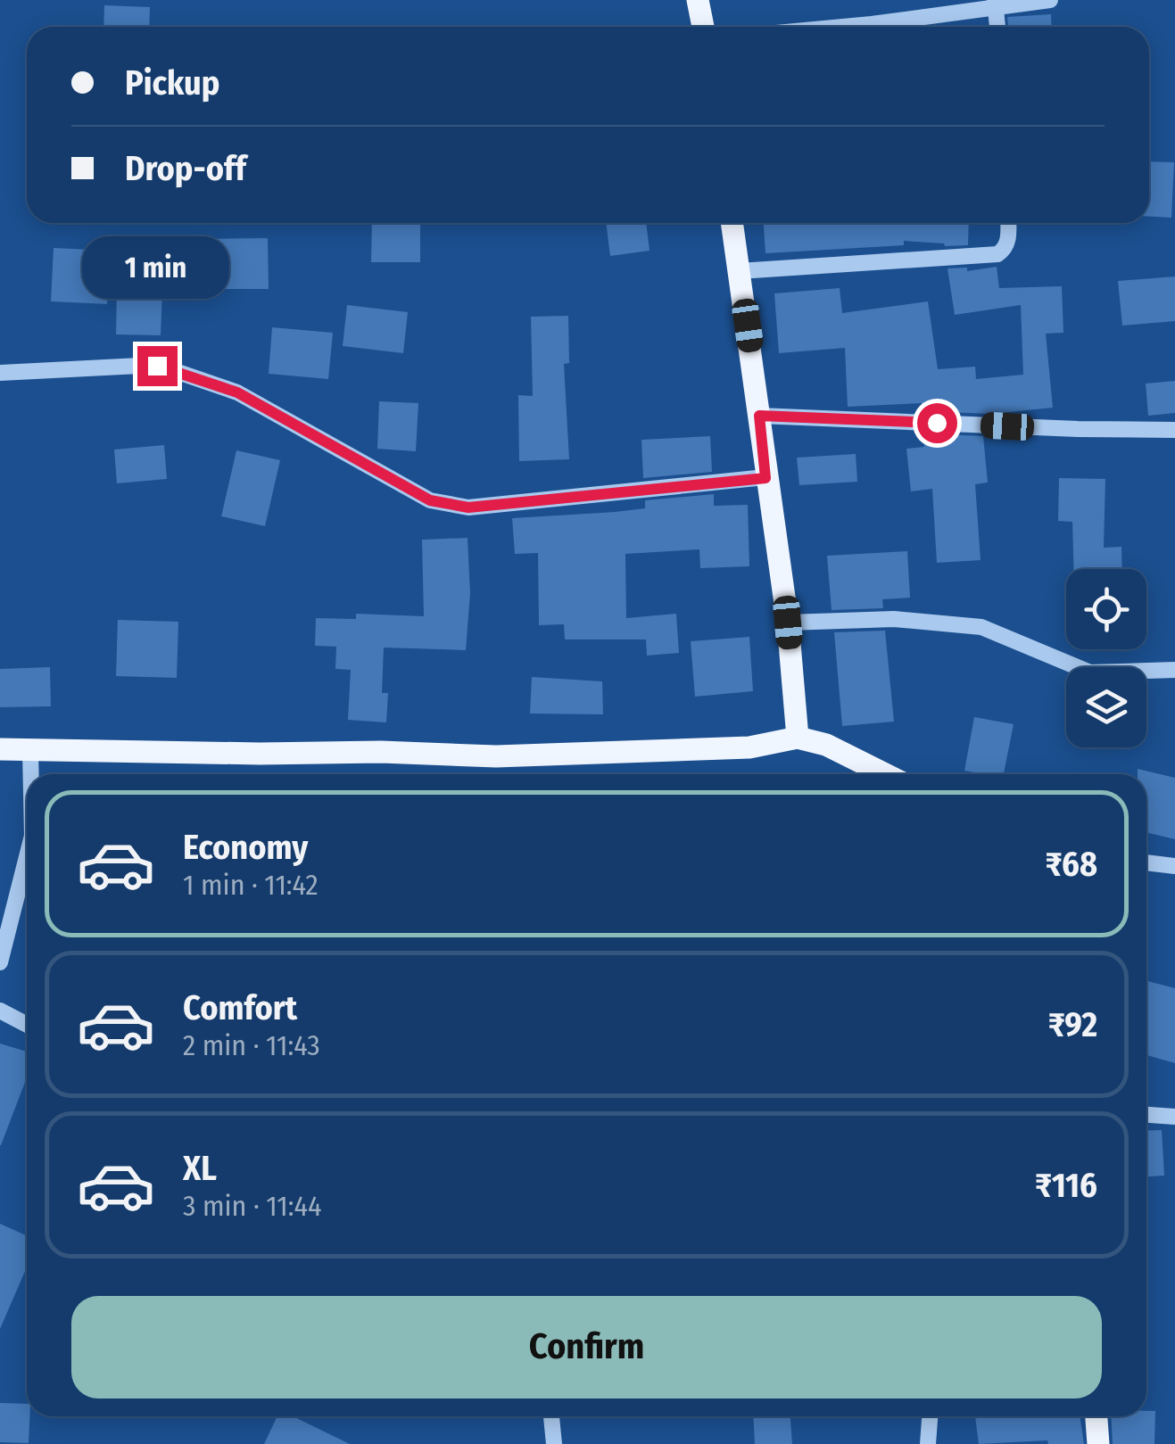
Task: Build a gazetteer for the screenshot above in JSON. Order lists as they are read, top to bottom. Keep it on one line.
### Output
{"page":{"banner":["Pickup","Drop-off"],"bubble":"1 min","list":[{"name":"Economy","note":"1 min · 11:42","value":"₹68"},{"name":"Comfort","note":"2 min · 11:43","value":"₹92"},{"name":"XL","note":"3 min · 11:44","value":"₹116"}],"buttons":"Confirm"}}
